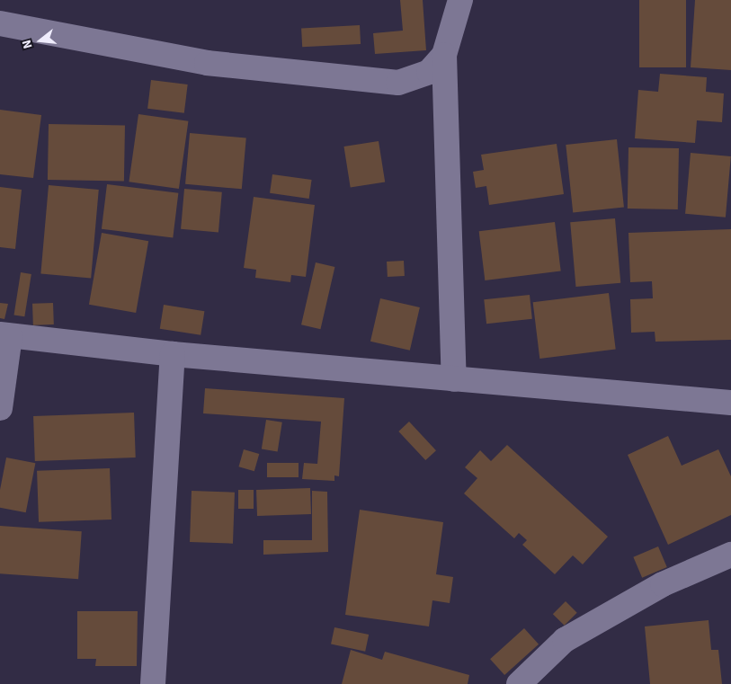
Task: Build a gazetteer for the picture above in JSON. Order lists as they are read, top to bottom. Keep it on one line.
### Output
{"north":"left"}
